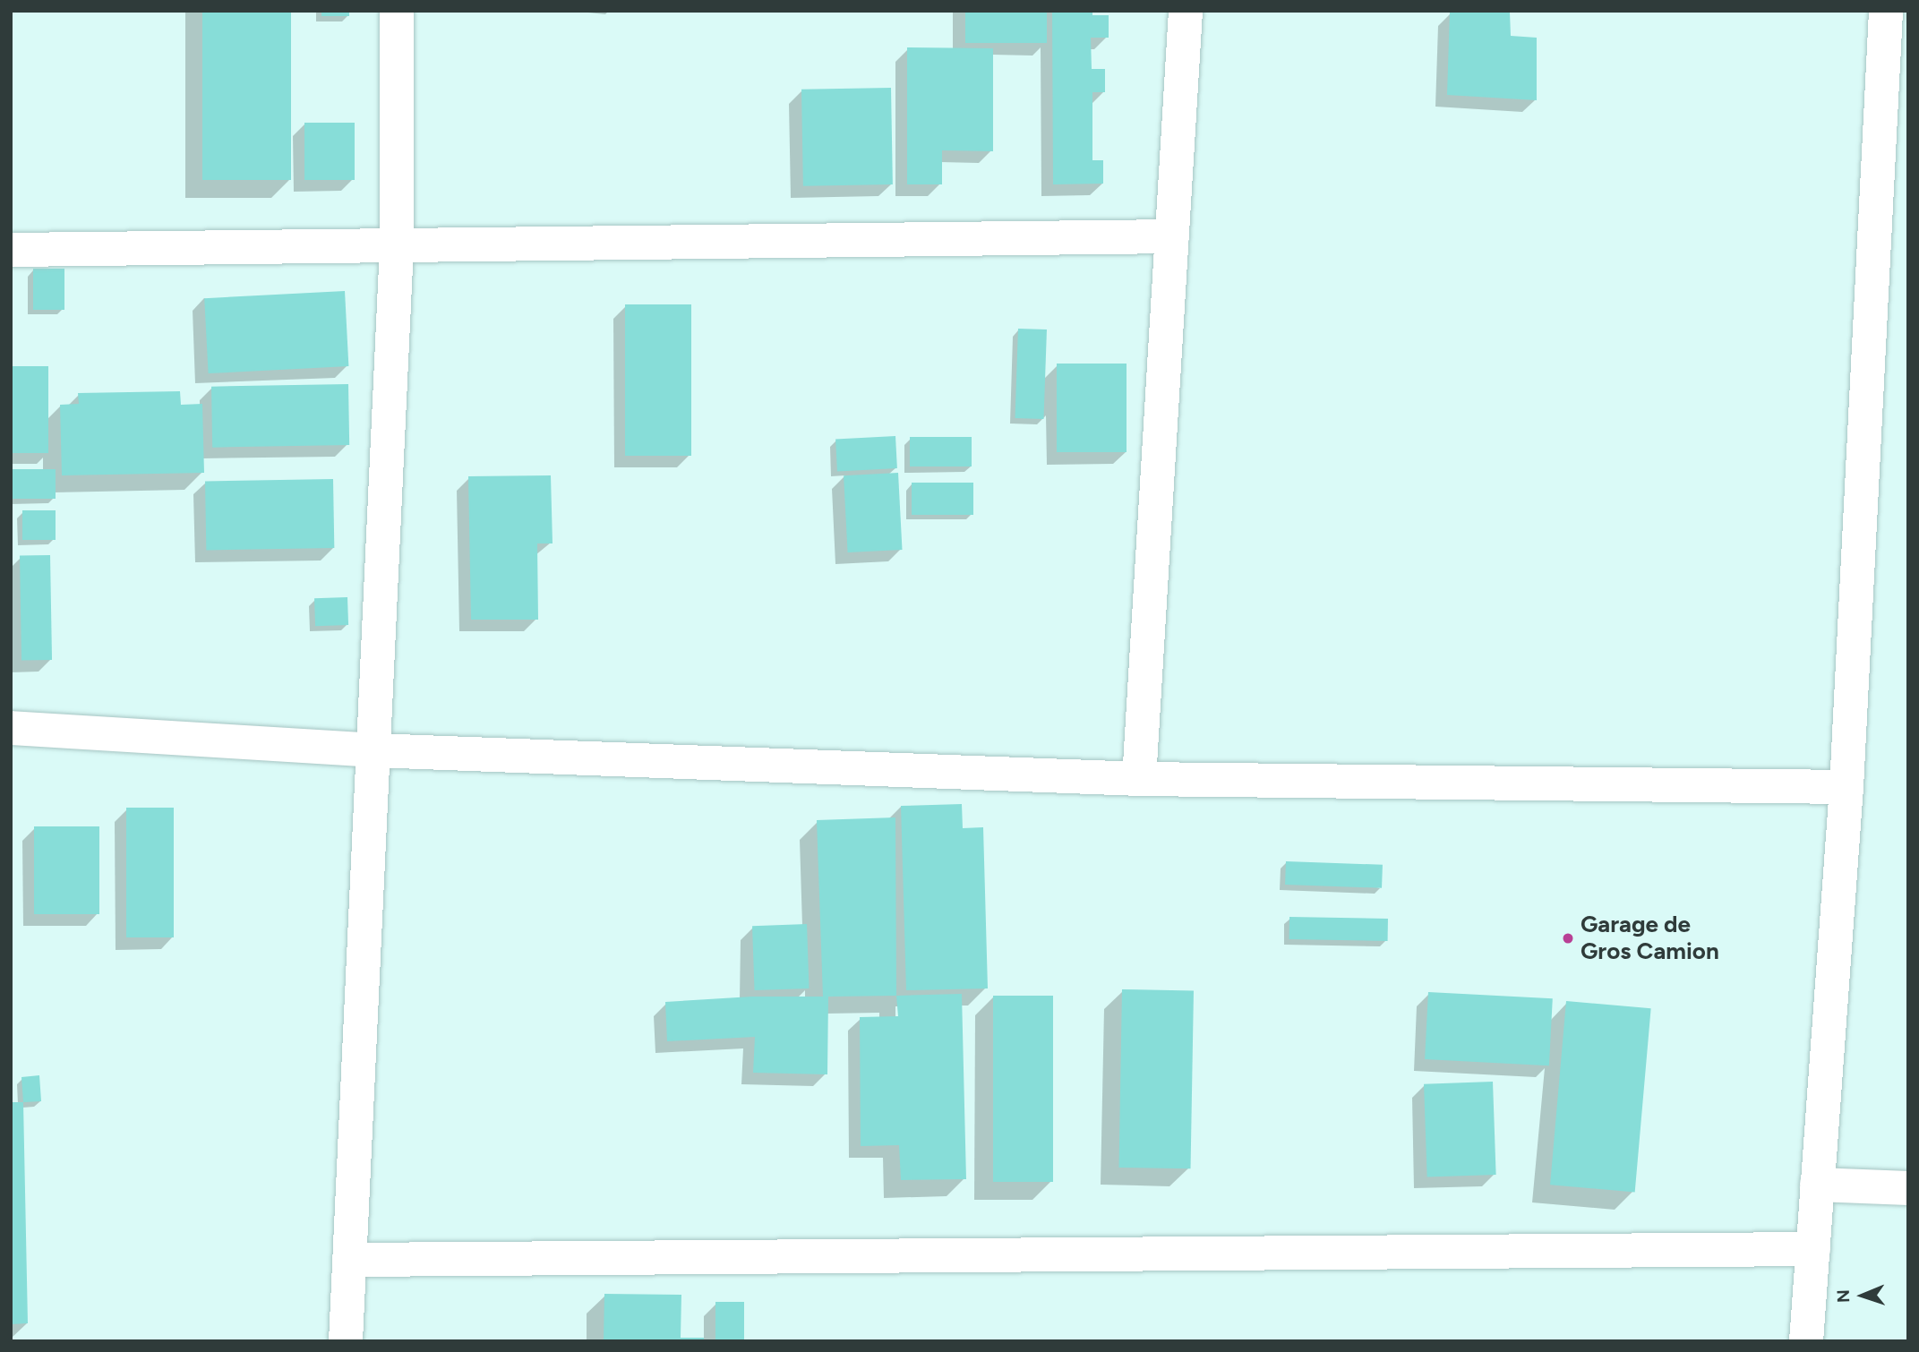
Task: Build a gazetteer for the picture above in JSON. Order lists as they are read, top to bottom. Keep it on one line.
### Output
{"places":["Garage de Gros Camion"],"north":"left"}
